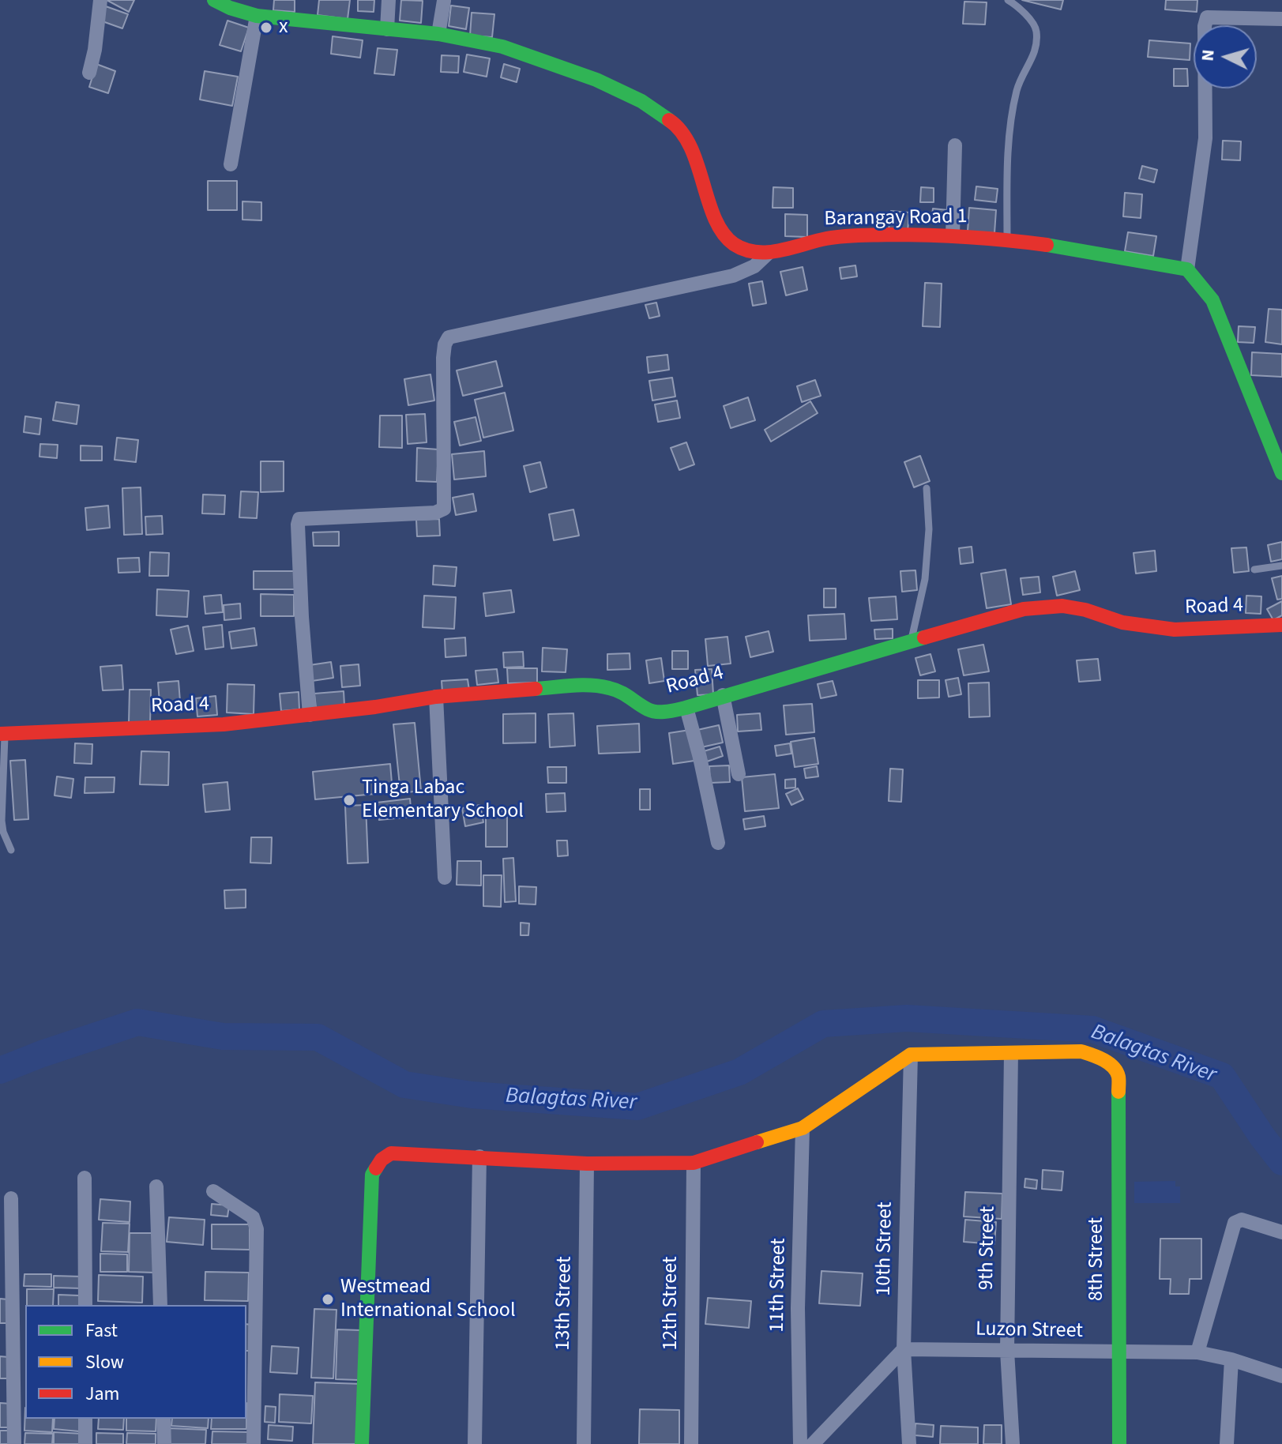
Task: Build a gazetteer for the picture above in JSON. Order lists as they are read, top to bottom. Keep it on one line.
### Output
{"streets":{"street":["Barangay Road 1","Road 4","9th Street","10th Street","8th Street","11th Street","13th Street","12th Street","Luzon Street"]},"crossings":[["9th Street","8th Street"],["9th Street","Luzon Street"],["10th Street","Luzon Street"],["8th Street","Luzon Street"]],"water":["Balagtas River"],"places":["x","Tinga Labac Elementary School","Westmead International School"],"legend":["Fast","Slow","Jam"],"north":"left"}
